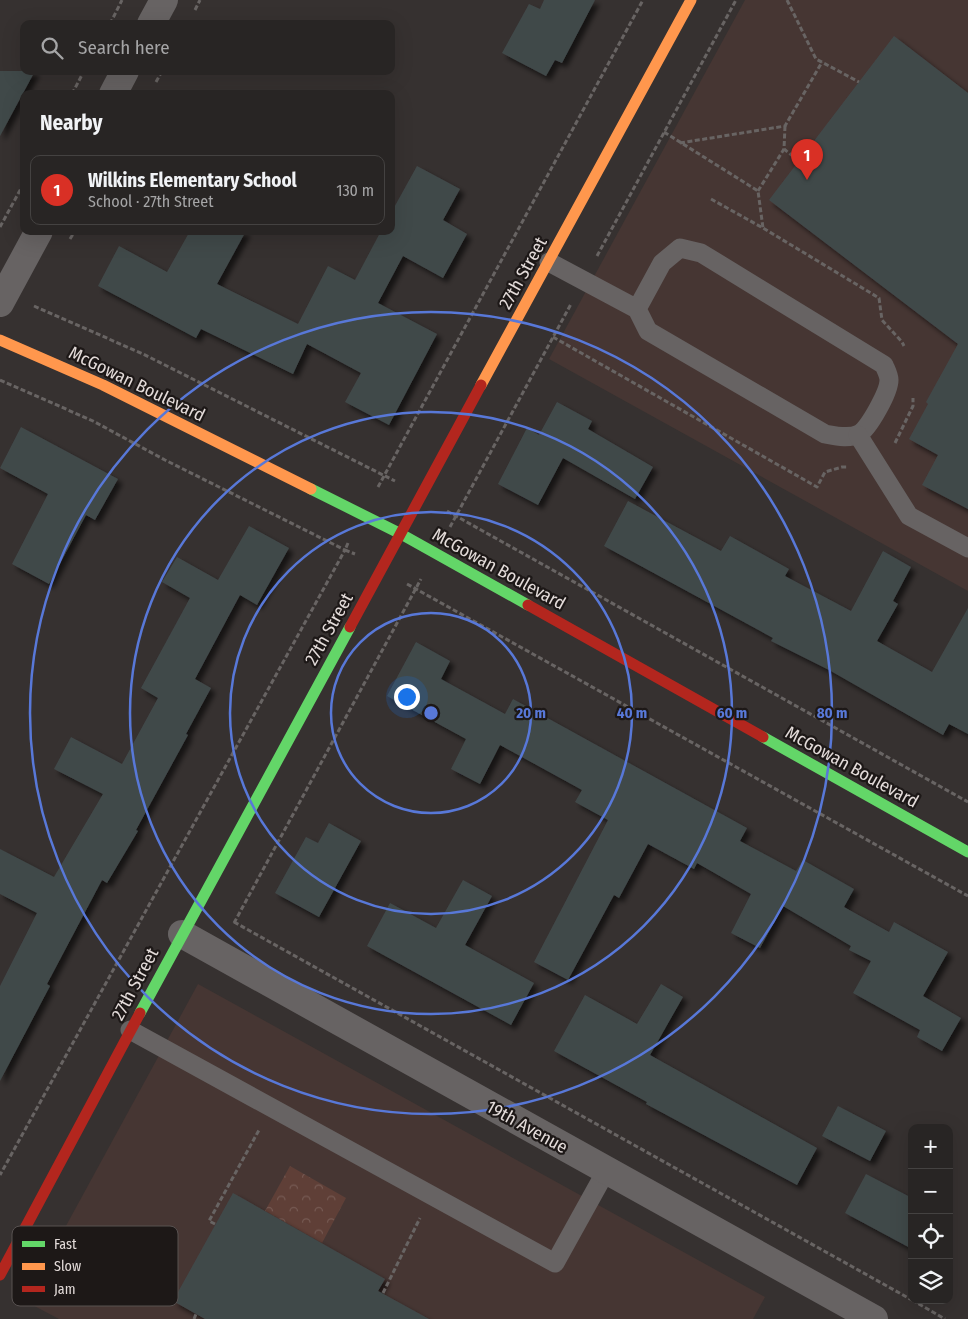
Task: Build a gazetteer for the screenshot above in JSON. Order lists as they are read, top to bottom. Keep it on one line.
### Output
{"streets":{"street":["27th Street","McGowan Boulevard","19th Avenue"]},"crossings":[["27th Street","McGowan Boulevard"],["27th Street","19th Avenue"]],"legend":["Fast","Slow","Jam"],"page":{"search":"Search here","heading":"Nearby","pins":"1","list":[{"mark":"1","name":"Wilkins Elementary School","note":"School · 27th Street","value":"130 m"}],"map_buttons":["+","−"]},"rings":["20 m","40 m","60 m","80 m"]}
